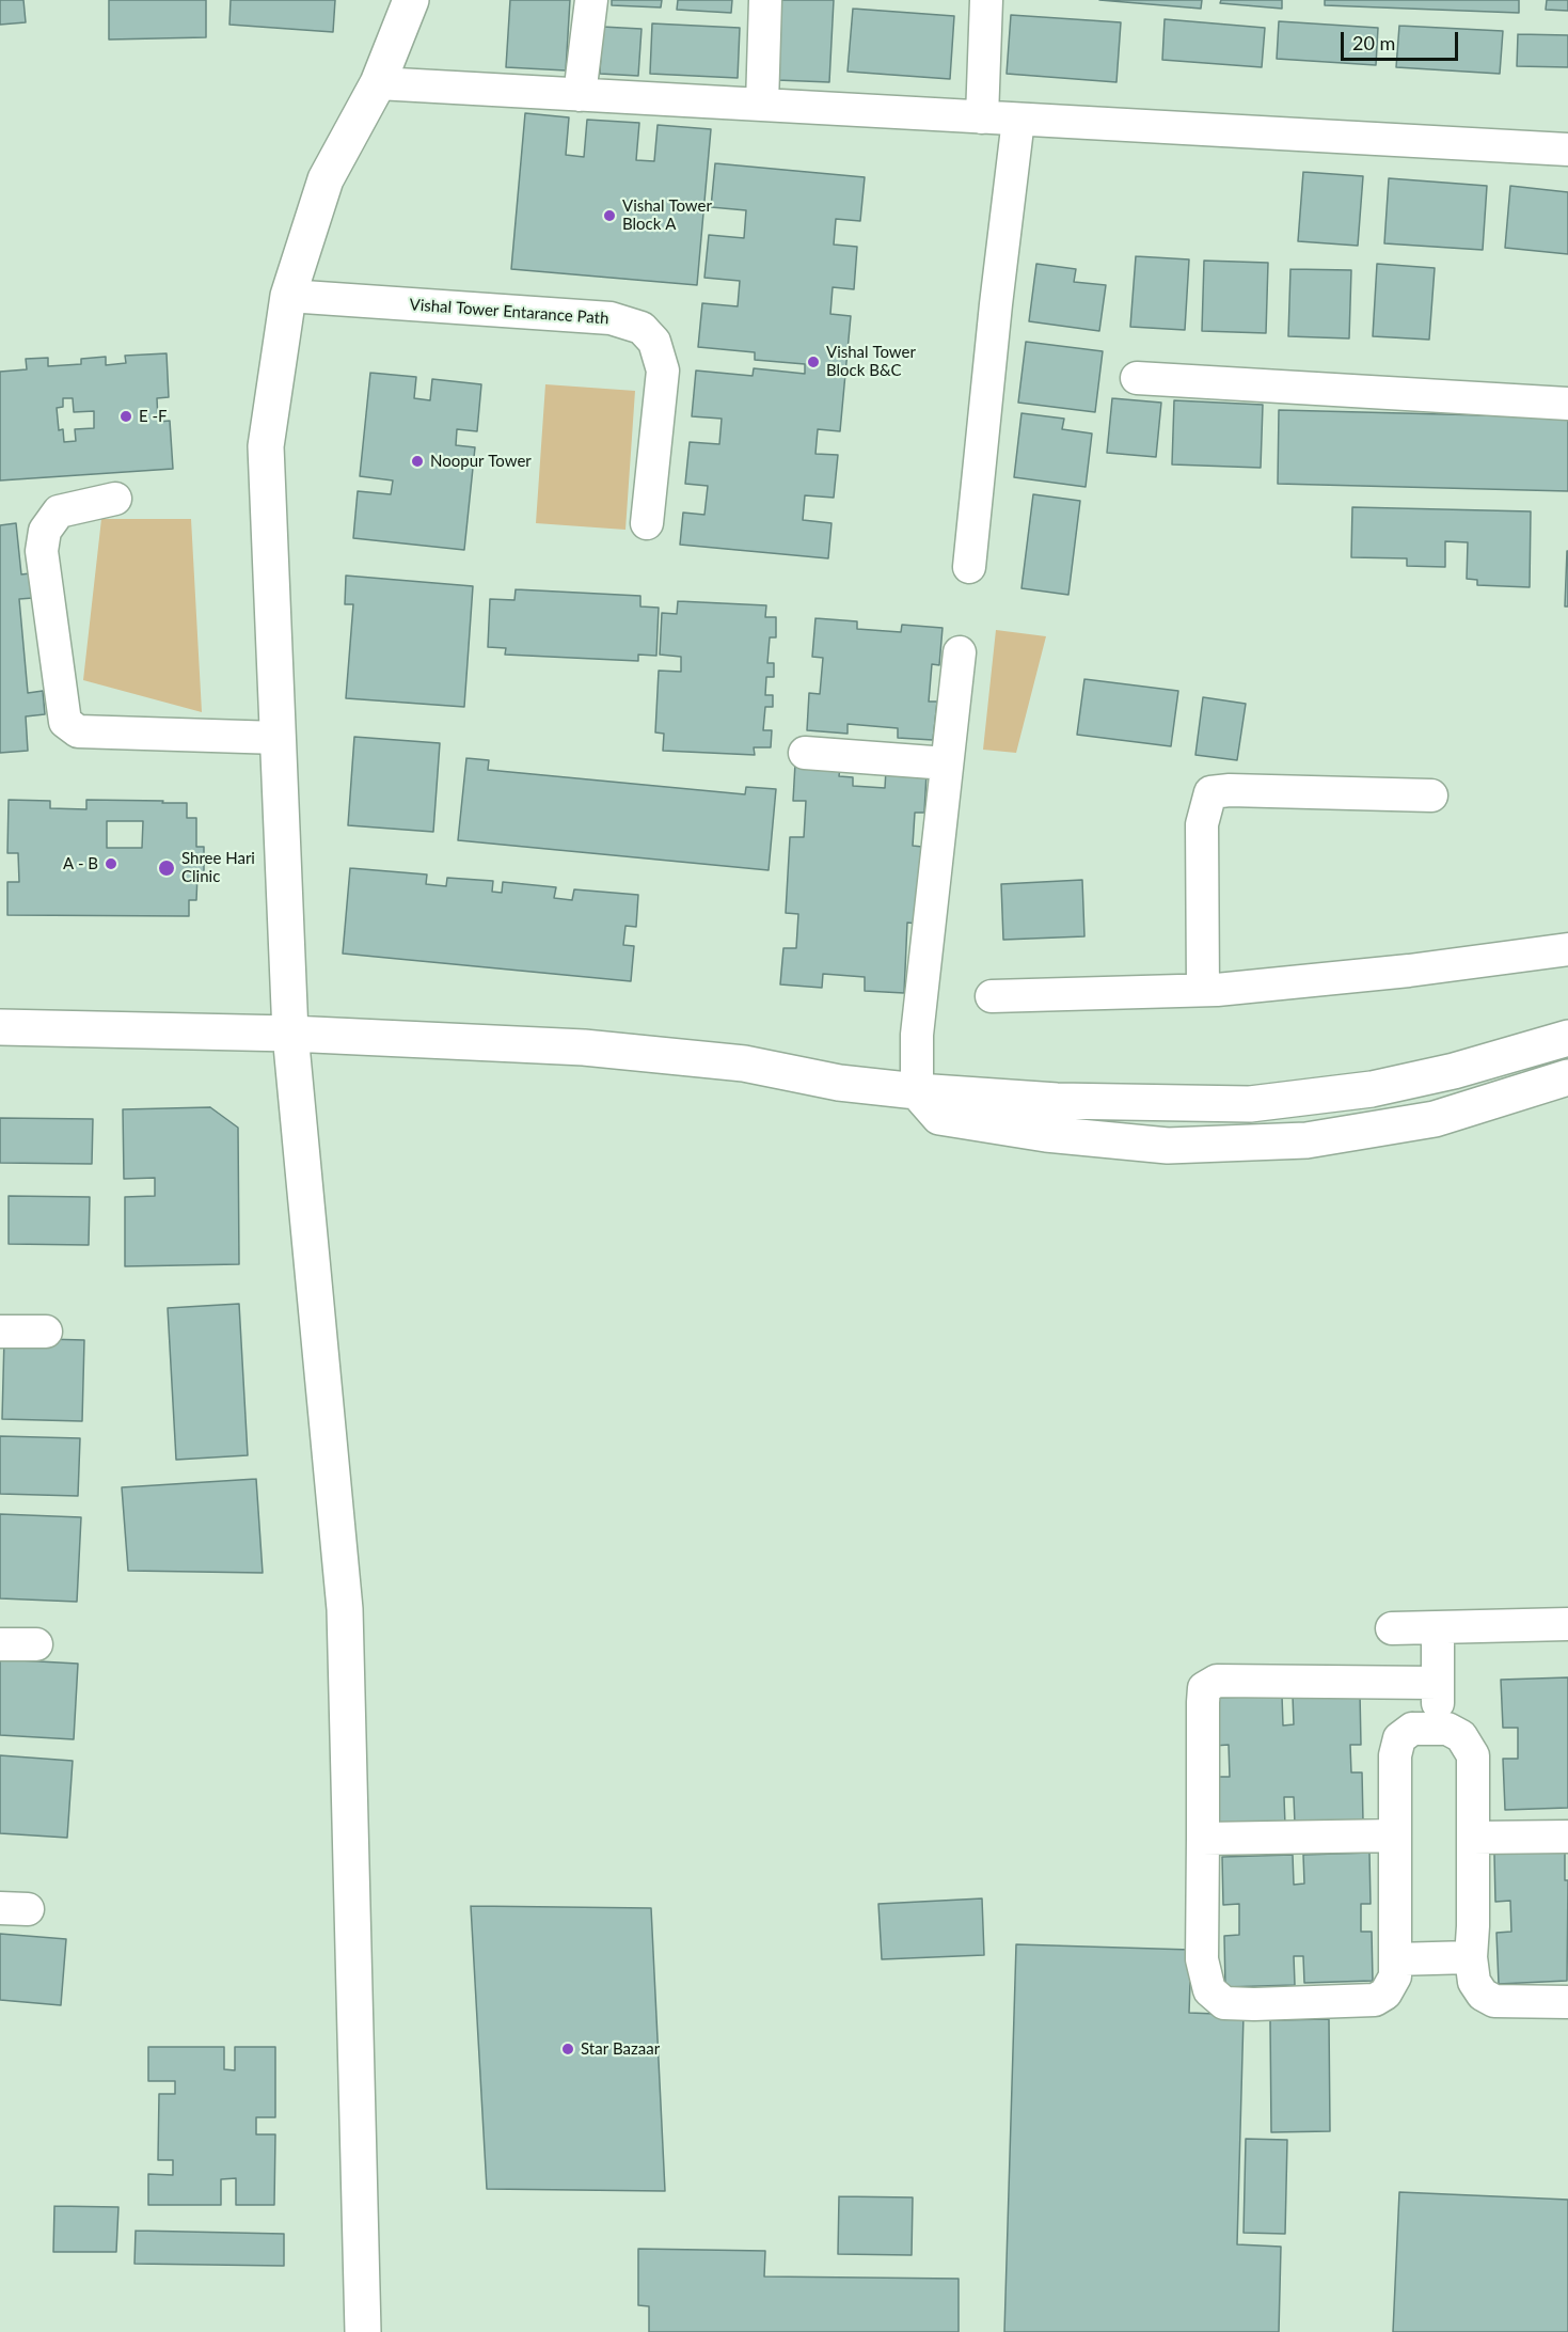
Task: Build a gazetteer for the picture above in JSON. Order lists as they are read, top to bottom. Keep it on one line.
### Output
{"streets":{"street":["Vishal Tower Entarance Path"]},"places":["Vishal Tower Block A","Vishal Tower Block B&C","E -F","Noopur Tower","A - B","Shree Hari Clinic","Star Bazaar"],"scale_bar":"20 m"}
